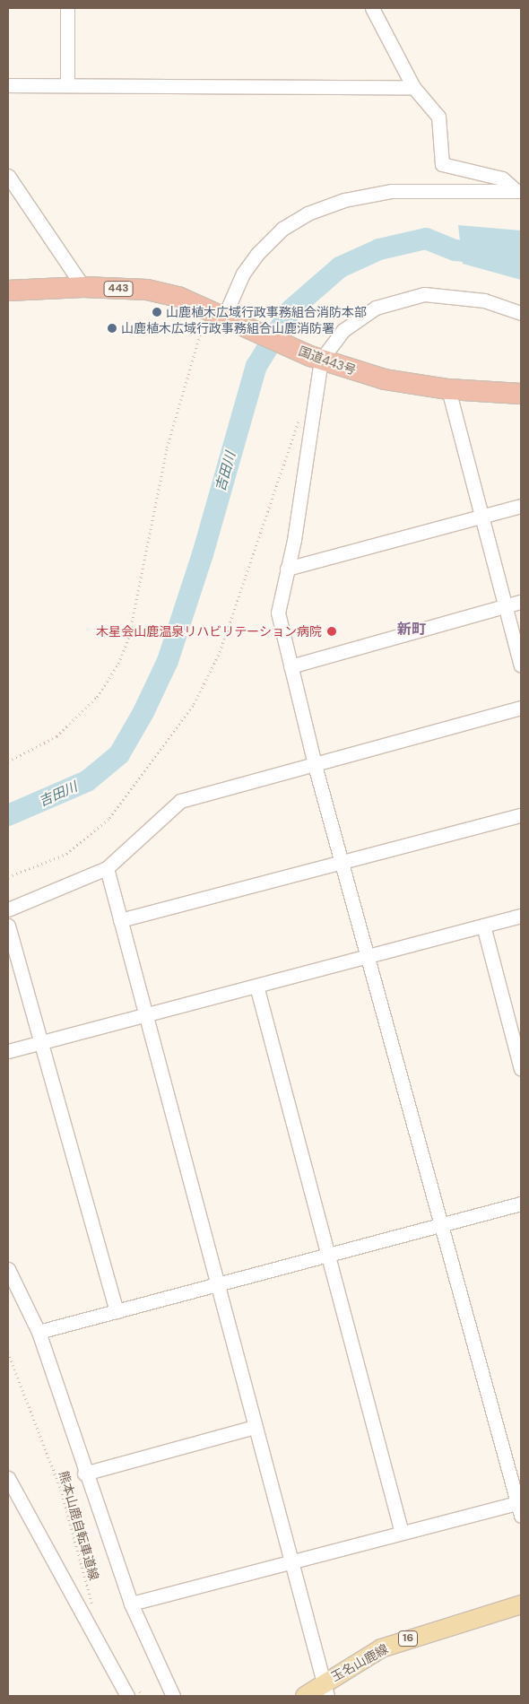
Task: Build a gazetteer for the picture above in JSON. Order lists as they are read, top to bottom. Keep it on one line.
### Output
{"streets":{"highway":["443","国道443号"],"main road":["16","玉名山鹿線"],"path":["熊本山鹿自転車道線"]},"districts":["新町"],"water":["吉田川"],"places":["山鹿植木広域行政事務組合消防本部","山鹿植木広域行政事務組合山鹿消防署","木星会山鹿温泉リハビリテーション病院"]}
